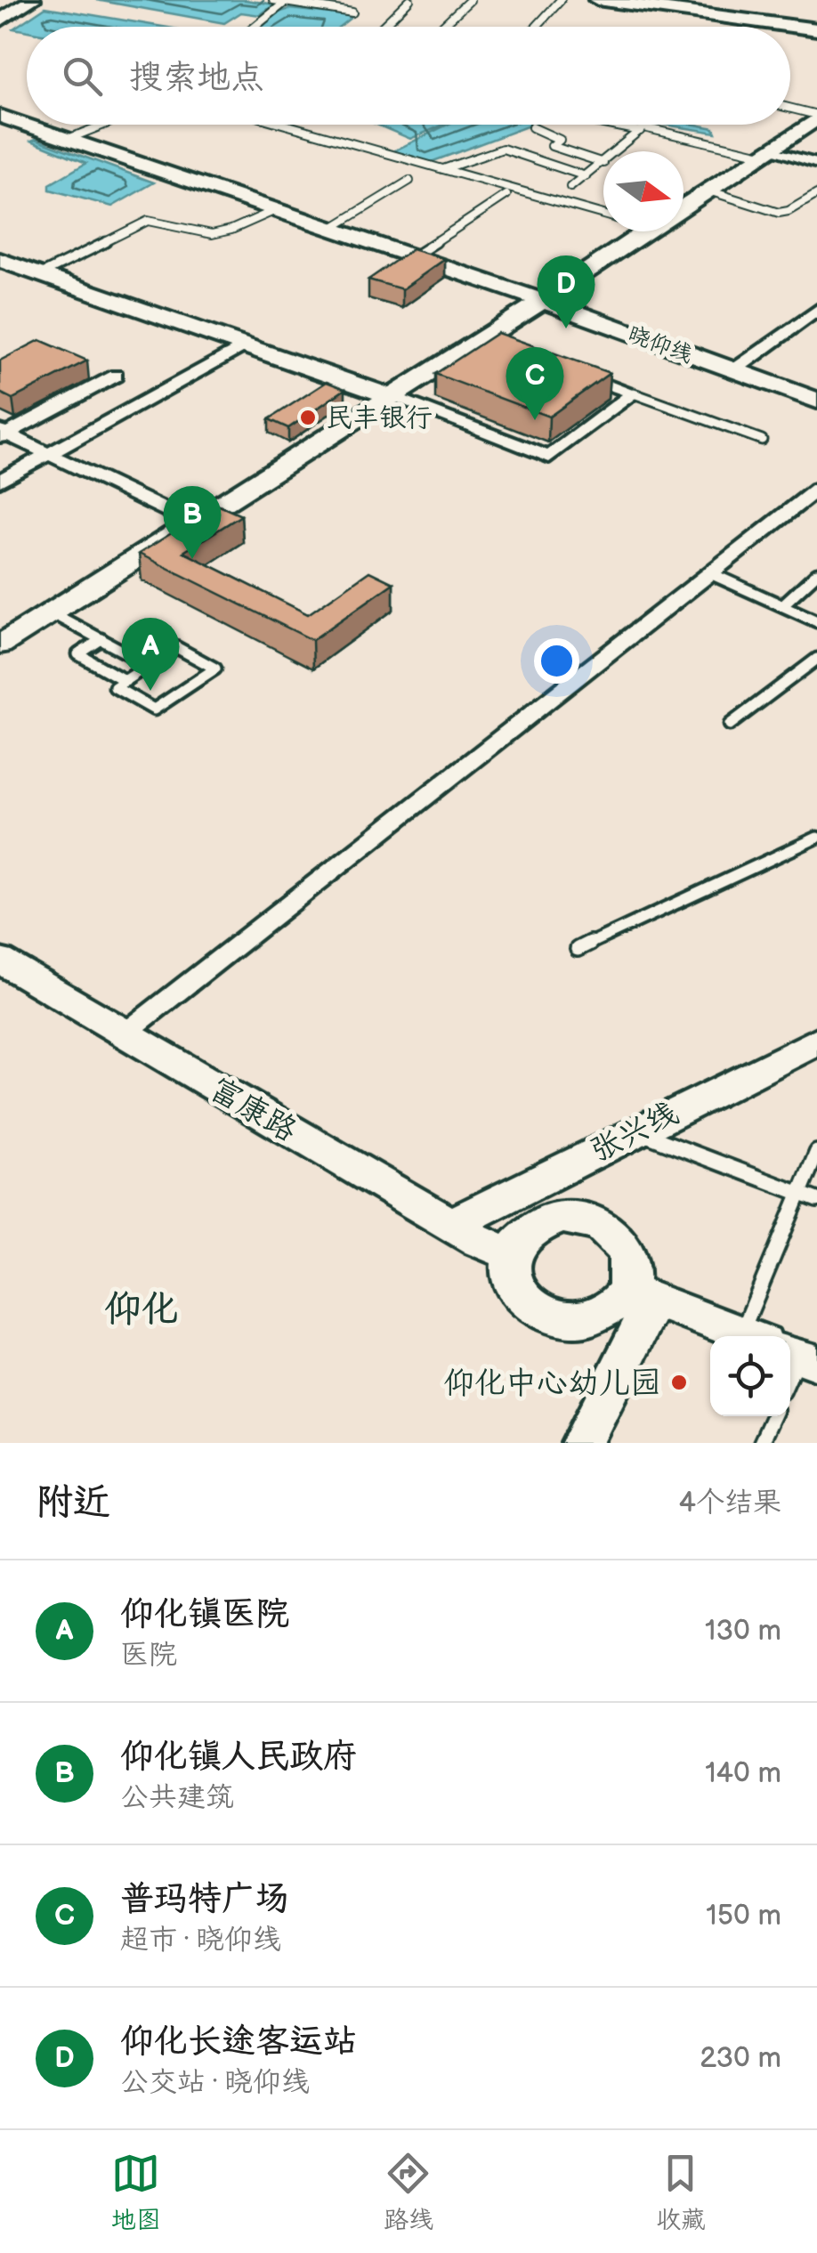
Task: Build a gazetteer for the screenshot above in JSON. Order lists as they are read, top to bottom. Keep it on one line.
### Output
{"streets":{"street":["晓仰线","富康路","张兴线"]},"crossings":[["富康路","张兴线"]],"districts":["仰化"],"places":["民丰银行","仰化中心幼儿园"],"north":"right","page":{"search":"搜索地点","pins":["D","C","B","A"],"heading":["附近","4个结果"],"list":[{"mark":"A","name":"仰化镇医院","note":"医院","value":"130 m"},{"mark":"B","name":"仰化镇人民政府","note":"公共建筑","value":"140 m"},{"mark":"C","name":"普玛特广场","note":"超市 · 晓仰线","value":"150 m"},{"mark":"D","name":"仰化长途客运站","note":"公交站 · 晓仰线","value":"230 m"}],"nav":["地图","路线","收藏"]}}
